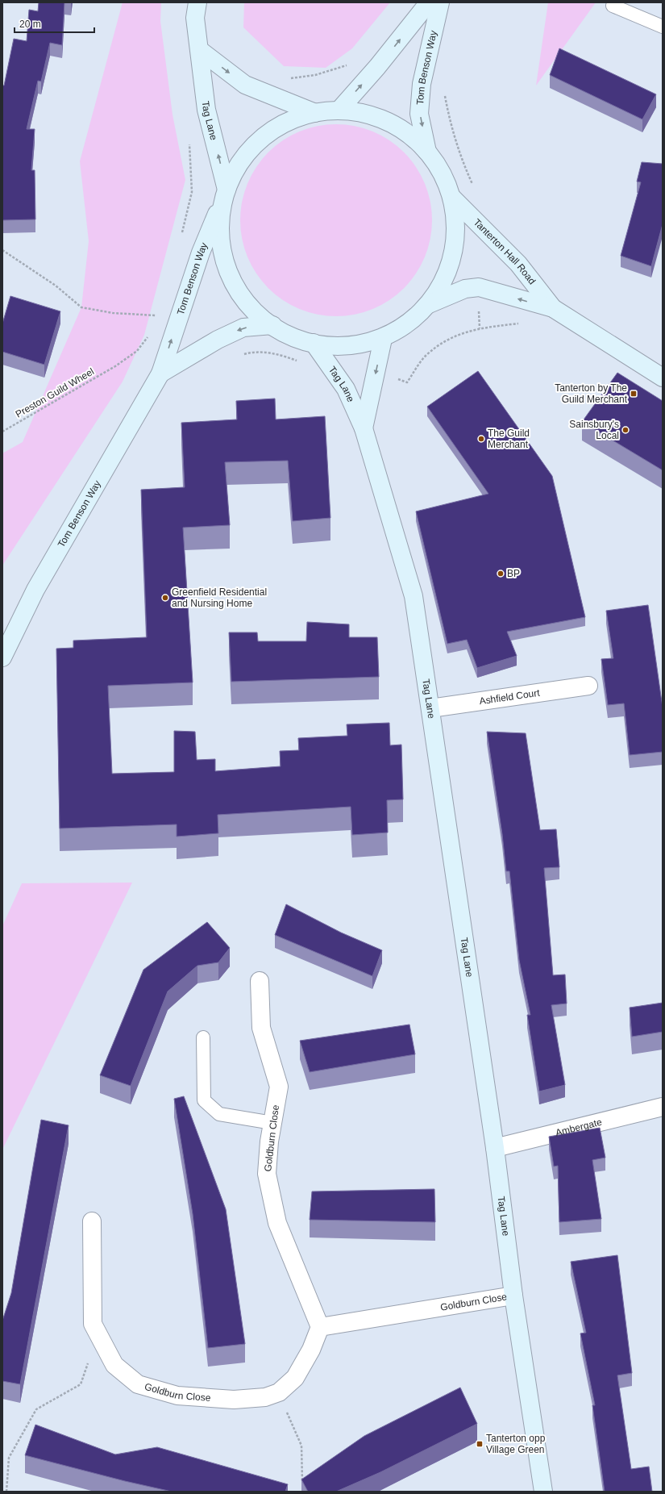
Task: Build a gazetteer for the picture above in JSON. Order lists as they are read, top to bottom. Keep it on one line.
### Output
{"streets":{"main road":["Tom Benson Way","Tag Lane","Tanterton Hall Road"],"street":["Ashfield Court","Ambergate","Goldburn Close"],"path":["Preston Guild Wheel"]},"crossings":[["Tom Benson Way","Tag Lane"],["Tag Lane","Ashfield Court"],["Tag Lane","Ambergate"],["Tag Lane","Goldburn Close"]],"places":{"transit":["Tanterton by The Guild Merchant","Tanterton opp Village Green"],"other":["Sainsbury's Local","The Guild Merchant","BP","Greenfield Residential and Nursing Home"]},"scale_bar":"20 m"}
